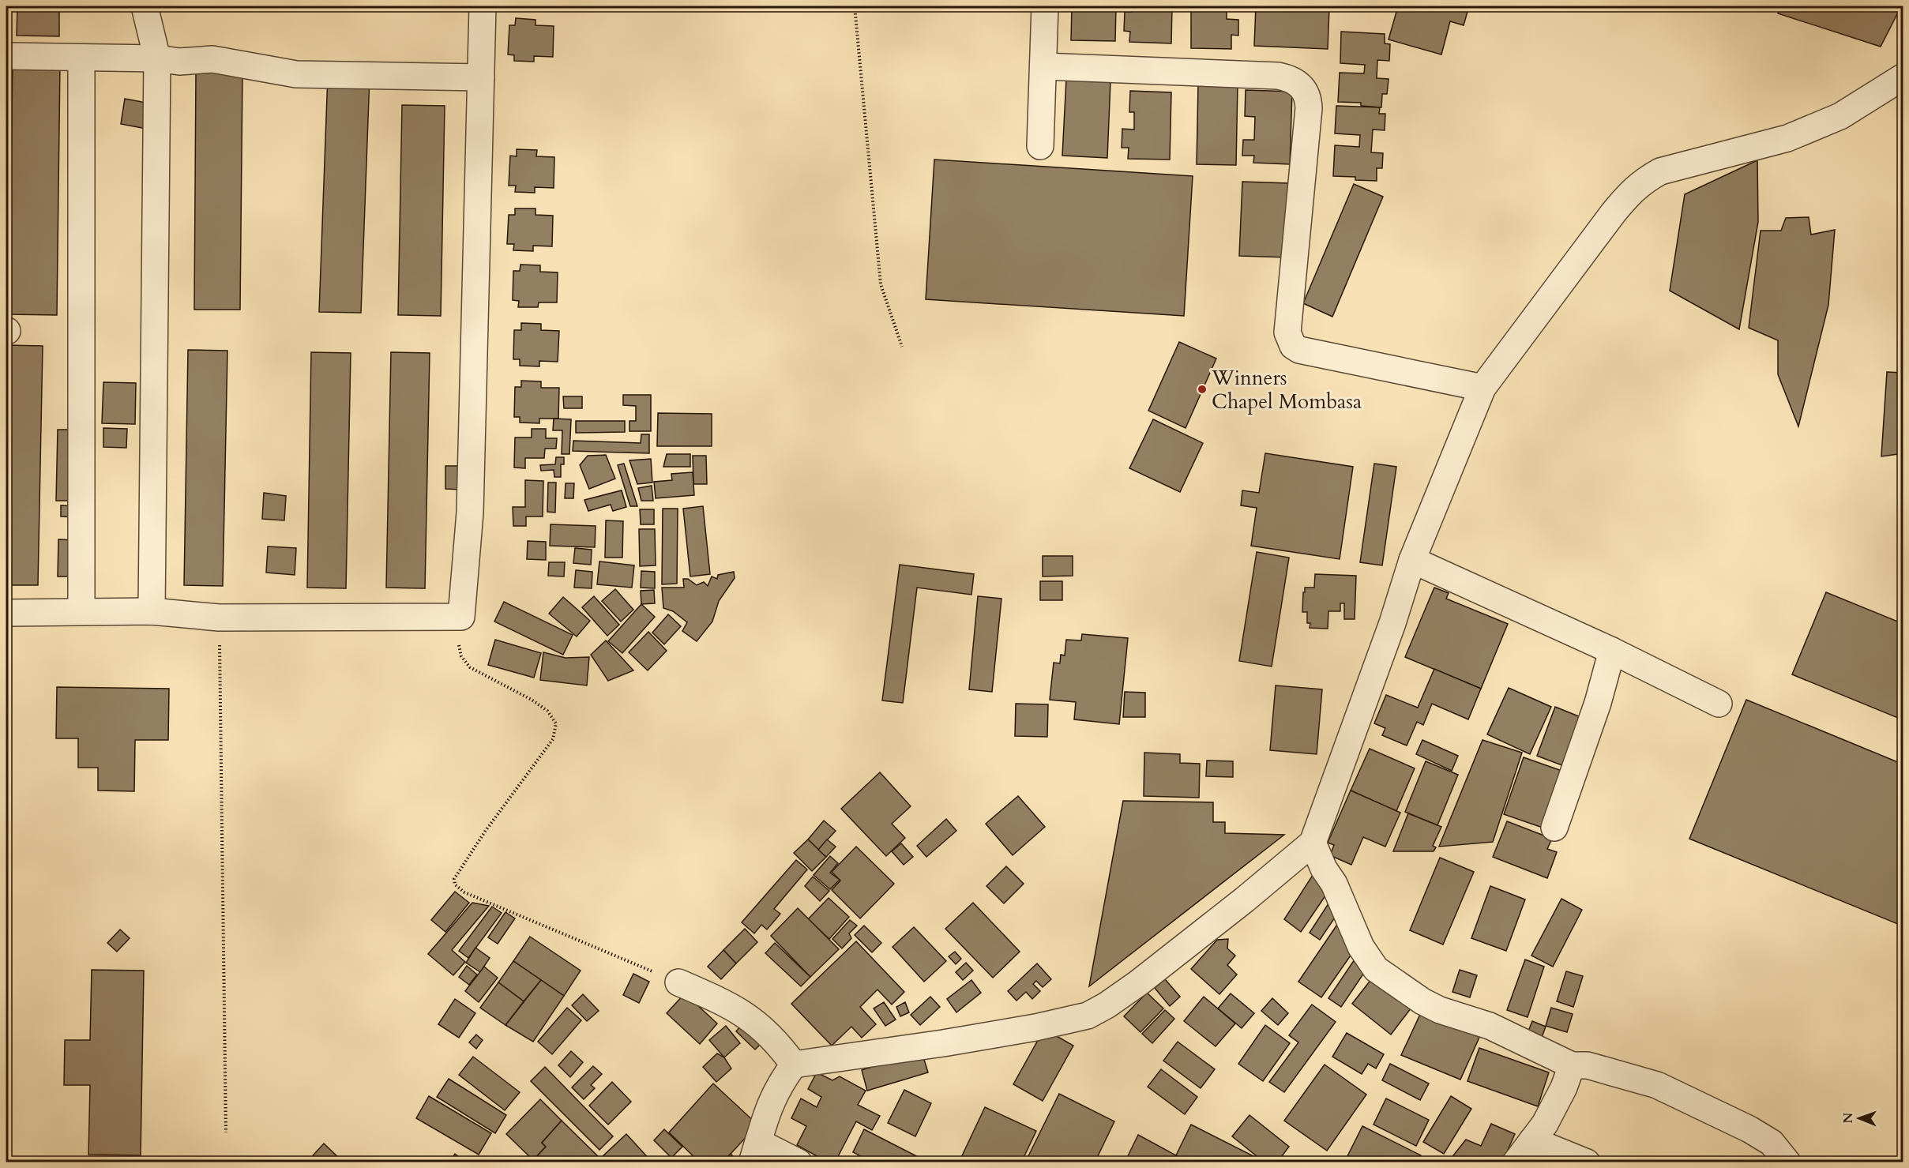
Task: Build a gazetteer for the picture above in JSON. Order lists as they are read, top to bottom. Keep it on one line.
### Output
{"places":["Winners Chapel Mombasa"],"north":"left"}
